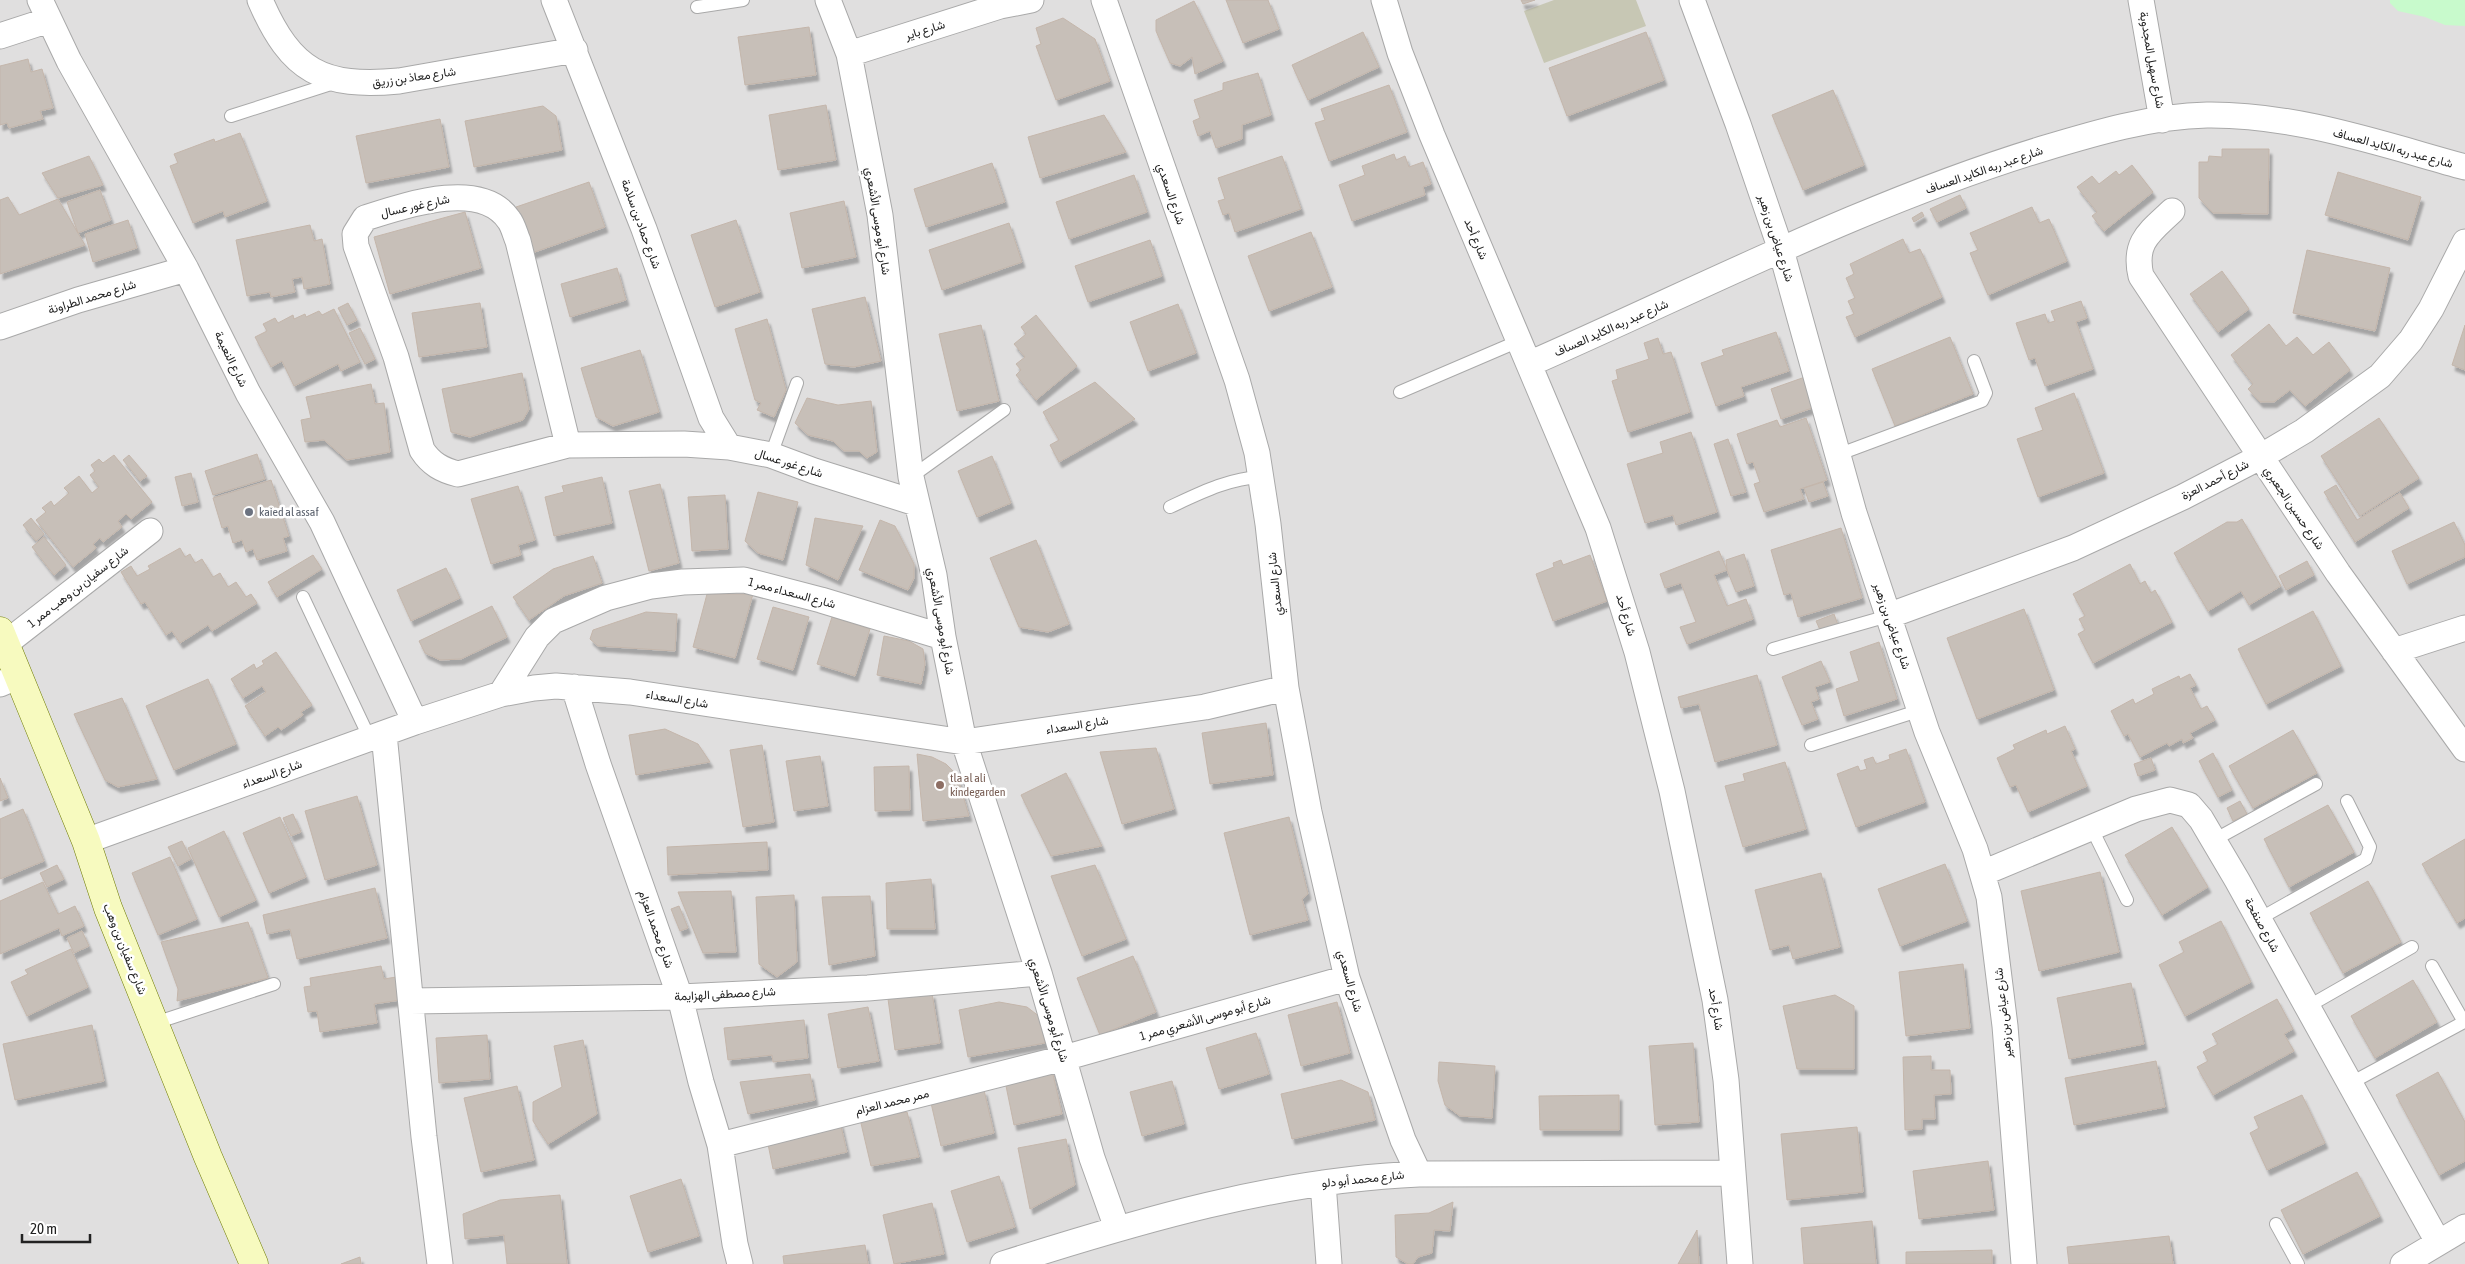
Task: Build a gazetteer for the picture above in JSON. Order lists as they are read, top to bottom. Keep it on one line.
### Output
{"streets":{"street":["شارع باير","شارع سهيل المجدوبة","شارع معاذ بن زريق","شارع عبد ربه الكايد العساف","شارع السعدي","شارع غور عسال","شارع أبو موسى الأشعري","شارع حماد بن سلامة","شارع عياض بن زهير","شارع أحد","شارع محمد الطراونة","شارع النعيمة","شارع أحمد العزة","شارع حسين الجعبري","شارع سفيان بن وهب ممر 1","شارع السعداء ممر 1","شارع السعداء","شارع صنفحة","شارع محمد العزام","شارع سفيان بن وهب","شارع مصطفى الهزايمة","شارع أبو موسى الأشعري ممر 1","ممر محمد العزام","شارع محمد أبو دلو"]},"crossings":[["شارع باير","شارع أبو موسى الأشعري"],["شارع سهيل المجدوبة","شارع عبد ربه الكايد العساف"],["شارع معاذ بن زريق","شارع حماد بن سلامة"],["شارع عبد ربه الكايد العساف","شارع عياض بن زهير"],["شارع عبد ربه الكايد العساف","شارع أحد"],["شارع السعدي","شارع السعداء"],["شارع السعدي","شارع أبو موسى الأشعري ممر 1"],["شارع السعدي","شارع محمد أبو دلو"],["شارع غور عسال","شارع أبو موسى الأشعري"],["شارع غور عسال","شارع حماد بن سلامة"],["شارع أبو موسى الأشعري","شارع السعداء ممر 1"],["شارع أبو موسى الأشعري","شارع السعداء"],["شارع أبو موسى الأشعري","شارع مصطفى الهزايمة"],["شارع أبو موسى الأشعري","شارع أبو موسى الأشعري ممر 1"],["شارع أبو موسى الأشعري","ممر محمد العزام"],["شارع أبو موسى الأشعري","شارع محمد أبو دلو"],["شارع عياض بن زهير","شارع أحمد العزة"],["شارع عياض بن زهير","شارع صنفحة"],["شارع أحد","شارع محمد أبو دلو"],["شارع محمد الطراونة","شارع النعيمة"],["شارع النعيمة","شارع السعداء"],["شارع أحمد العزة","شارع حسين الجعبري"],["شارع سفيان بن وهب ممر 1","شارع سفيان بن وهب"],["شارع السعداء ممر 1","شارع السعداء"],["شارع السعداء","شارع محمد العزام"],["شارع السعداء","شارع سفيان بن وهب"],["شارع محمد العزام","شارع مصطفى الهزايمة"],["شارع محمد العزام","ممر محمد العزام"],["شارع أبو موسى الأشعري ممر 1","ممر محمد العزام"]],"places":["kaied al assaf","tla al ali kindegarden"],"scale_bar":"20 m"}
